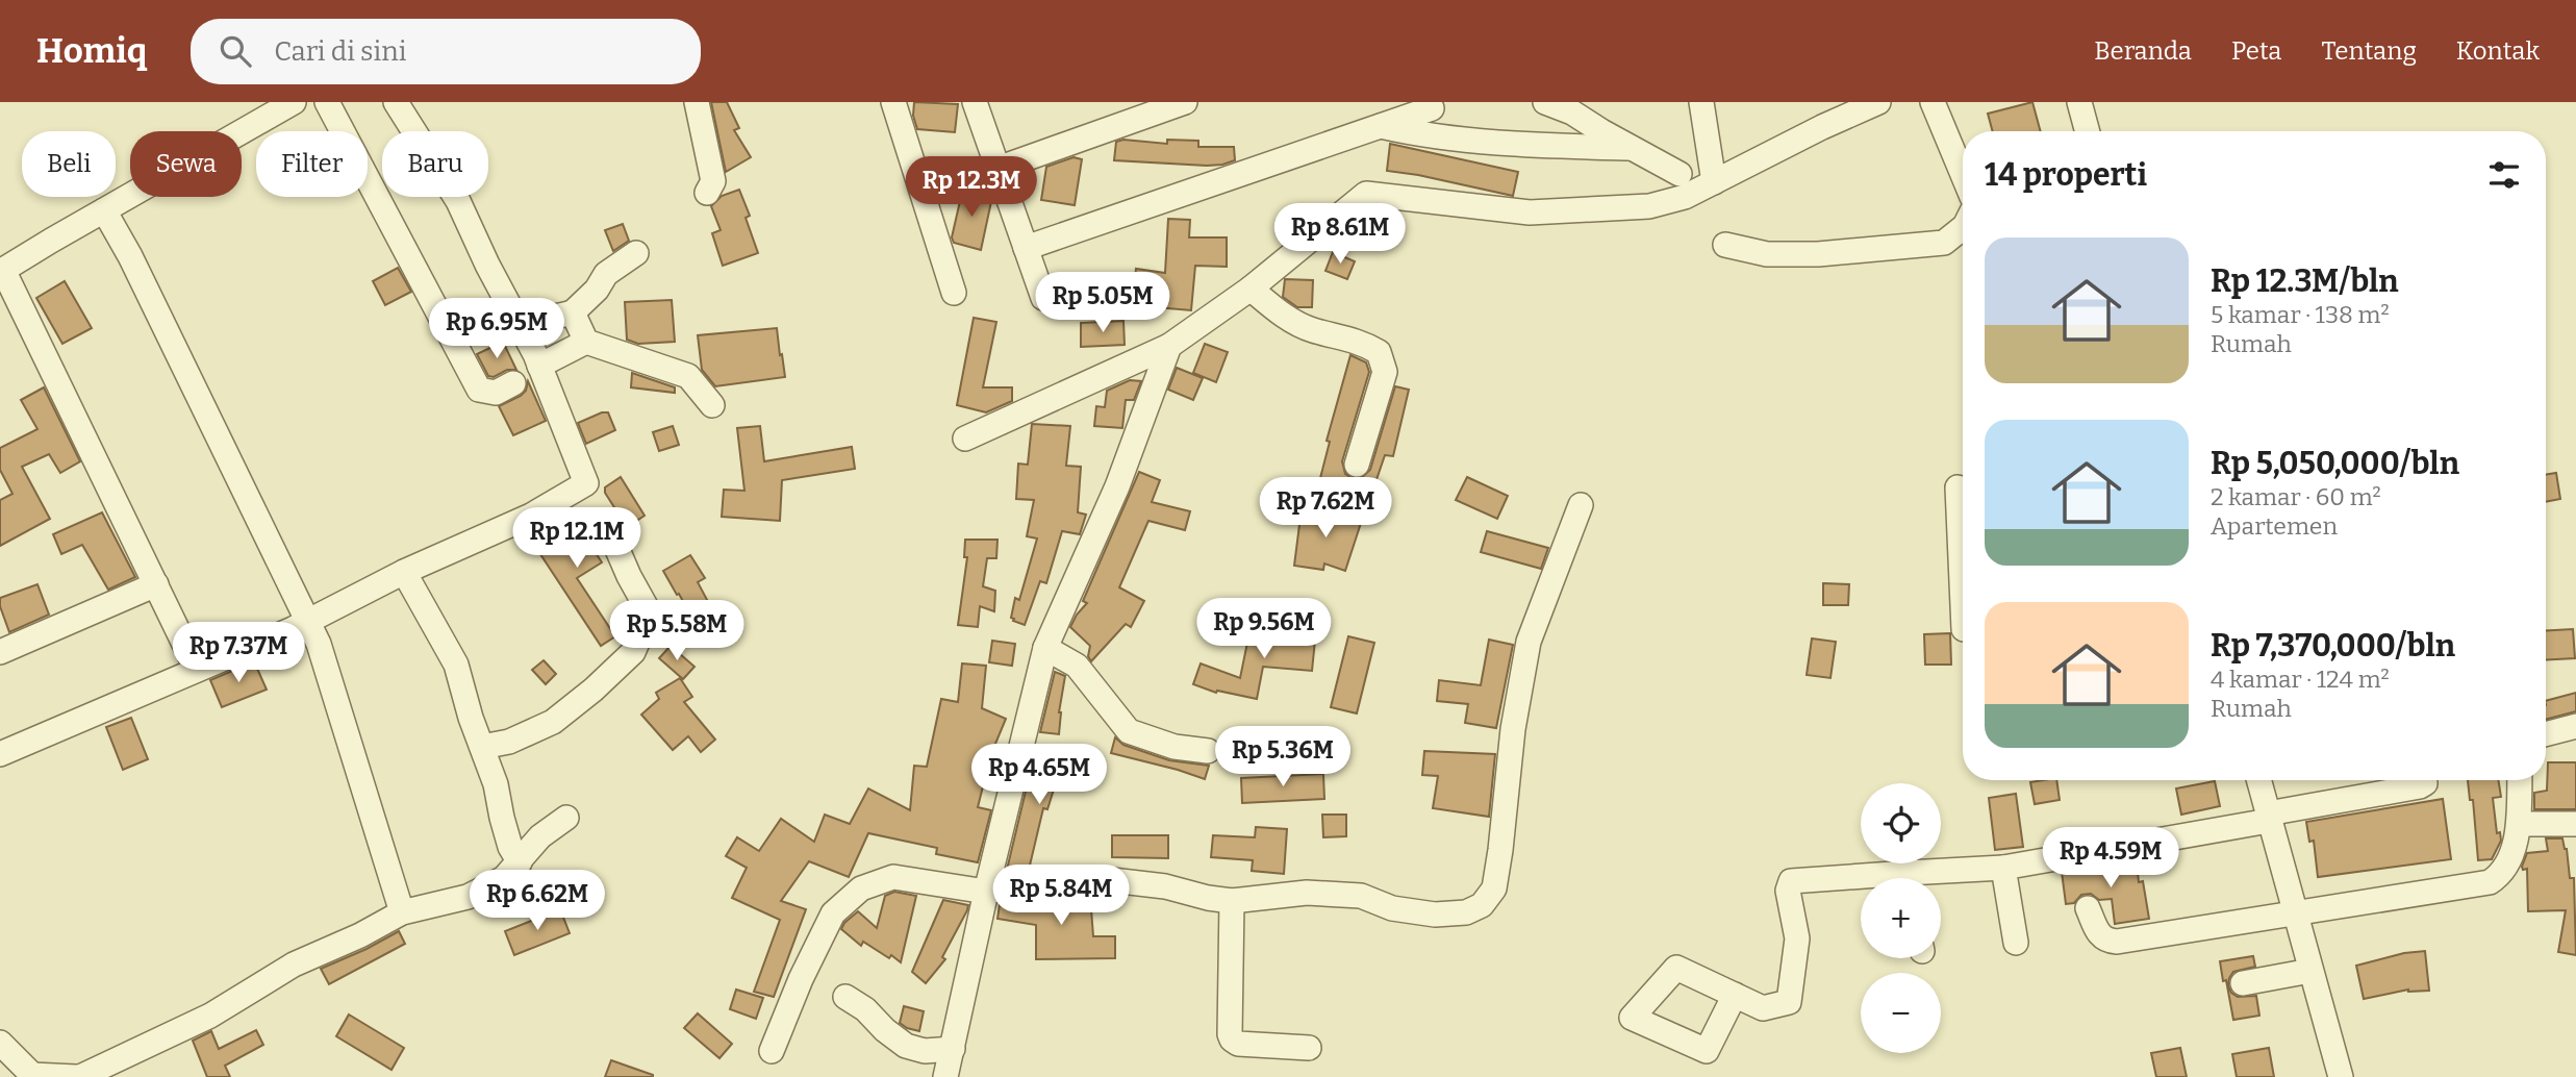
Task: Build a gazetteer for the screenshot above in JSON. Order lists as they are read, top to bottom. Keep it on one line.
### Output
{"page":{"header":"Homiq","search":"Cari di sini","nav":["Beranda","Peta","Tentang","Kontak"],"chip":["Beli","Sewa","Filter","Baru"],"heading":"14 properti","price":["Rp 12.3M","Rp 8.61M","Rp 5.05M","Rp 6.95M","Rp 7.62M","Rp 12.1M","Rp 9.56M","Rp 5.58M","Rp 7.37M","Rp 5.36M","Rp 4.65M","Rp 4.59M","Rp 5.84M","Rp 6.62M"],"list":[{"name":"Rp 12.3M/bln","note":"5 kamar · 138 m² · Rumah"},{"name":"Rp 5,050,000/bln","note":"2 kamar · 60 m² · Apartemen"},{"name":"Rp 7,370,000/bln","note":"4 kamar · 124 m² · Rumah"}],"map_buttons":["+","−"]}}
